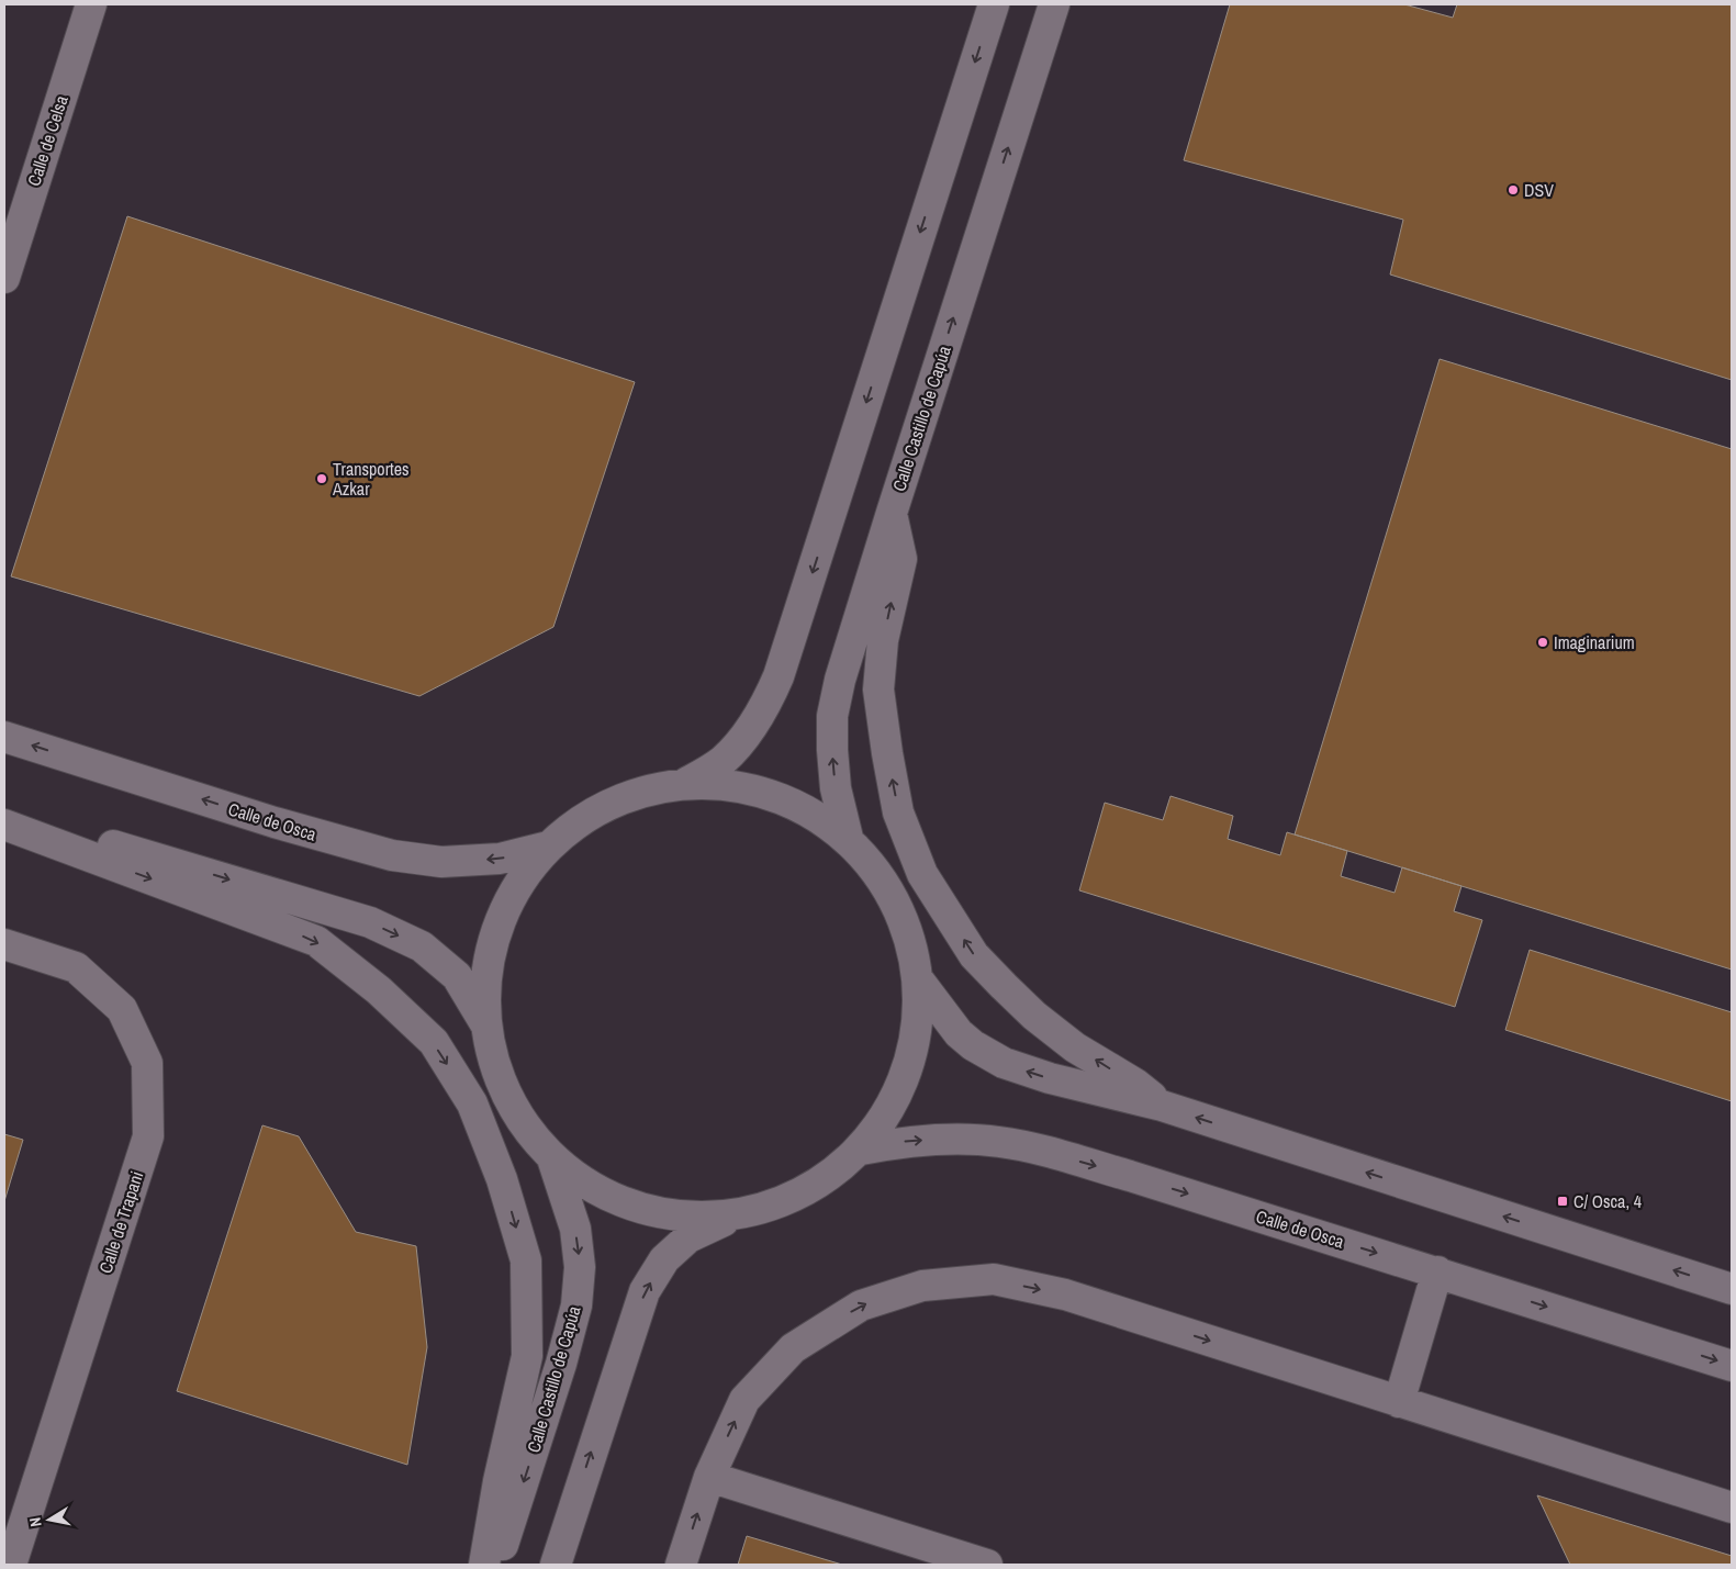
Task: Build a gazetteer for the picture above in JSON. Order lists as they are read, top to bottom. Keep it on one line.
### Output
{"streets":{"street":["Calle de Celsa","Calle Castillo de Capúa","Calle de Osca","Calle de Trapani"]},"places":{"other":["DSV","Transportes Azkar","Imaginarium"],"transit":["C/ Osca, 4"]},"north":"left"}
